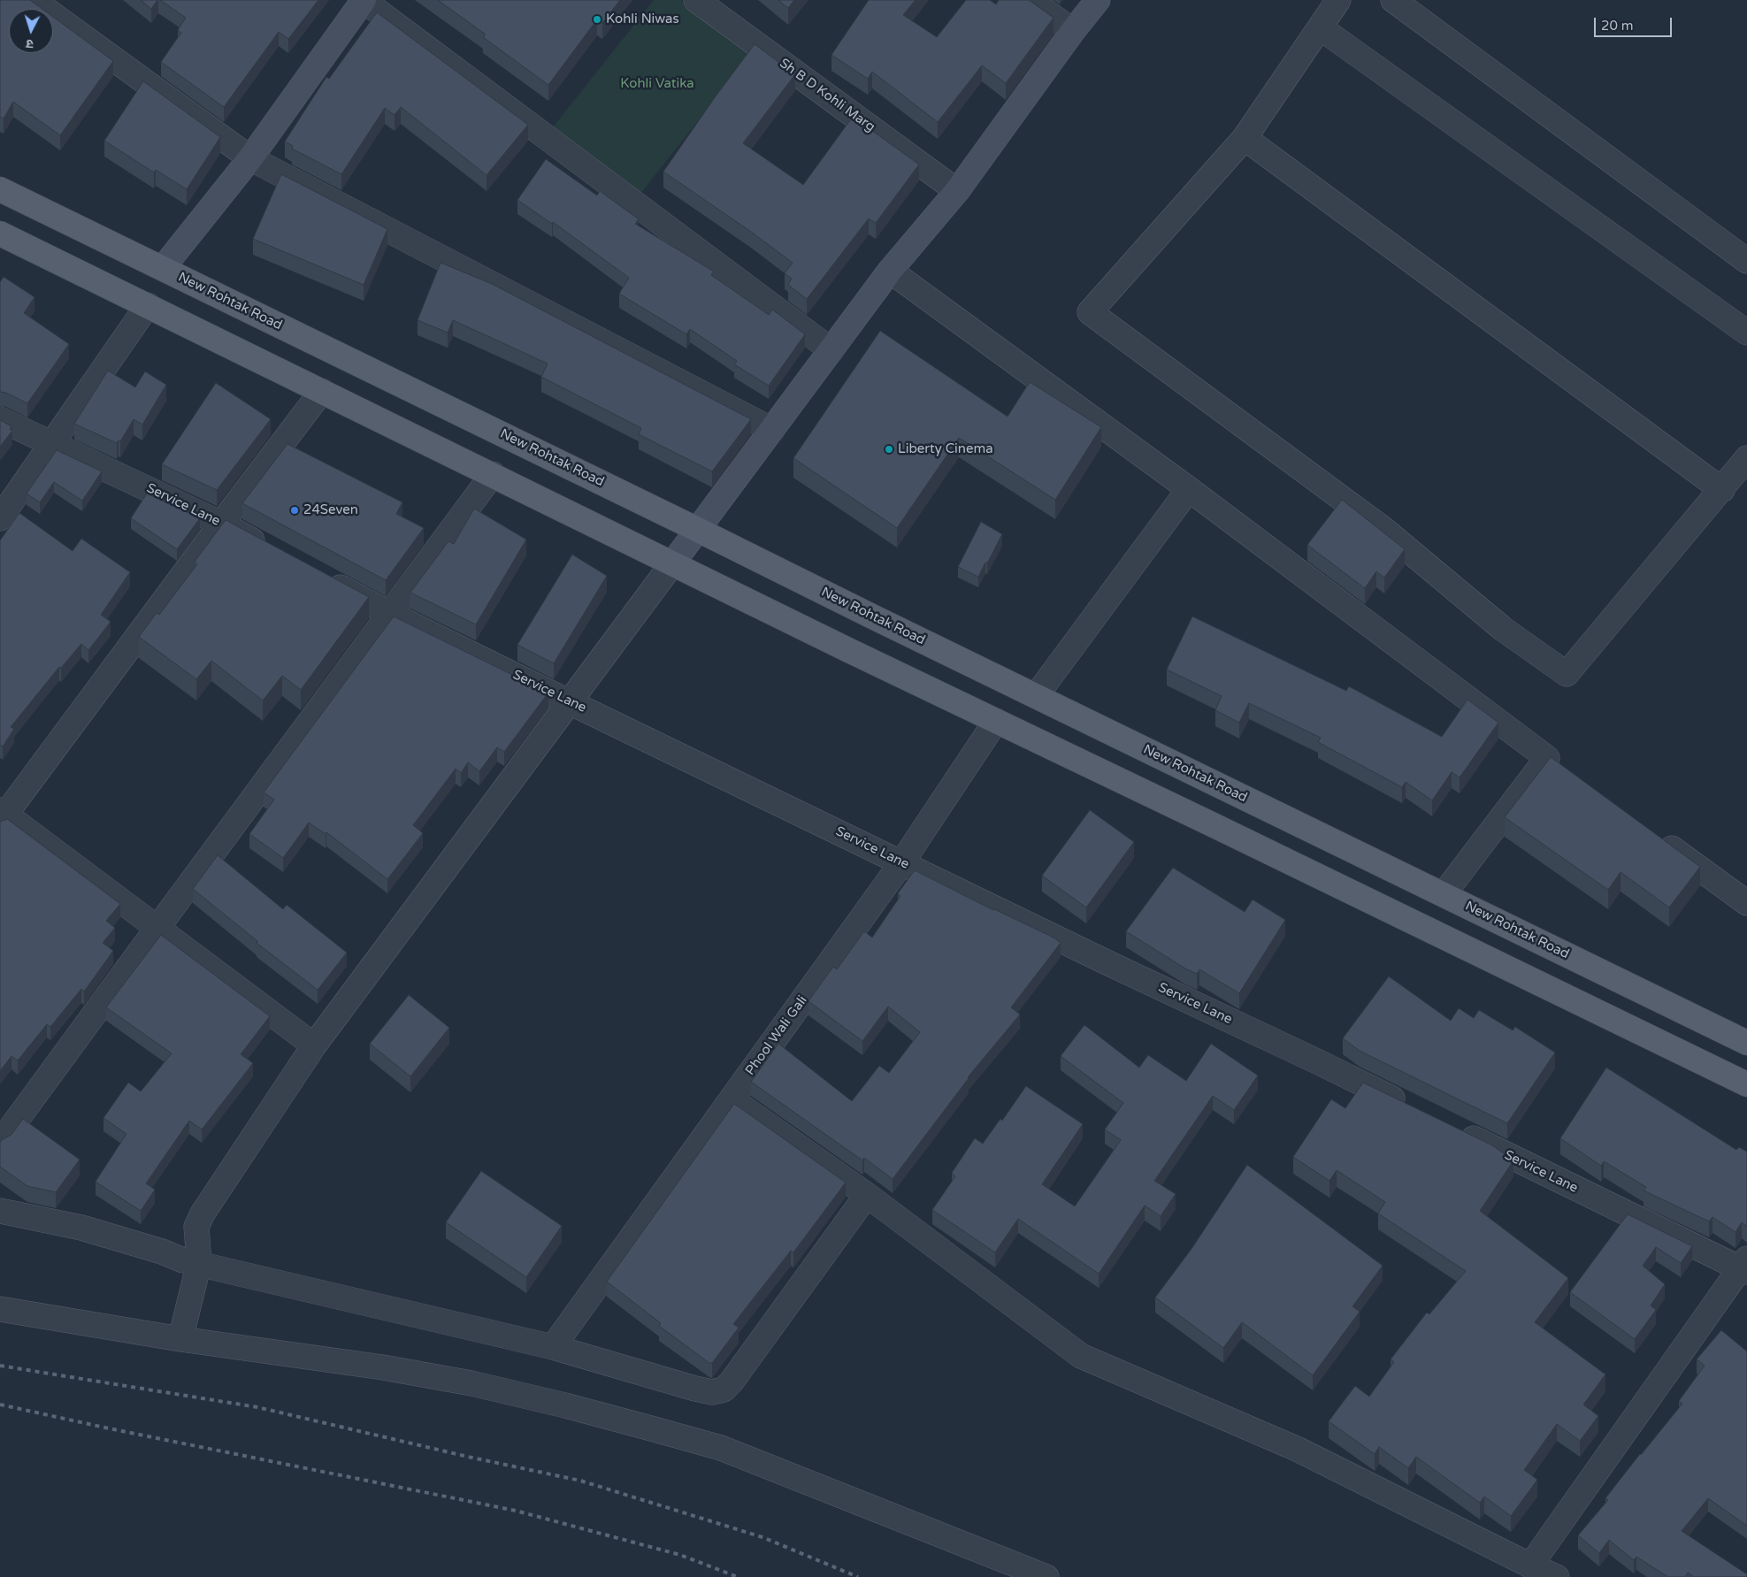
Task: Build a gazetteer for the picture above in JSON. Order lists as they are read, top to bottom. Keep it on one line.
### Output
{"streets":{"main road":["New Rohtak Road"],"street":["Sh B D Kohli Marg","Service Lane","Phool Wali Gali"]},"crossings":[["Service Lane","Phool Wali Gali"]],"parks":["Kohli Vatika"],"places":["Kohli Niwas","Liberty Cinema","24Seven"],"scale_bar":"20 m","north":"bottom"}
